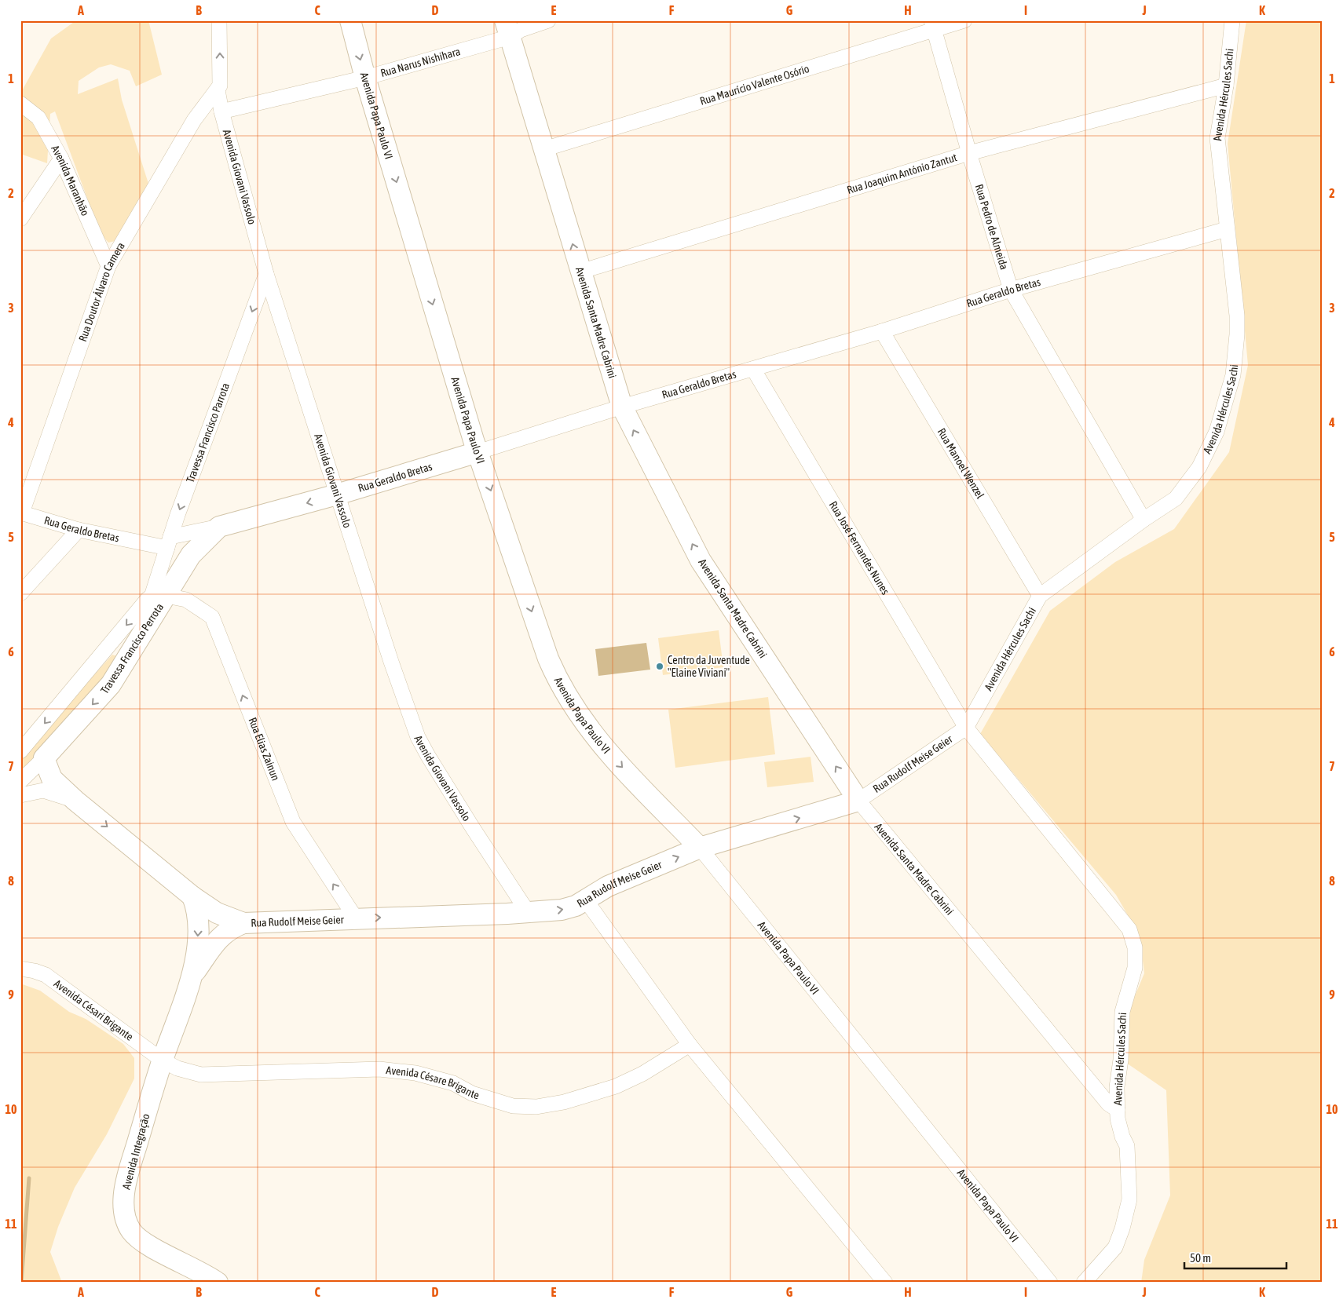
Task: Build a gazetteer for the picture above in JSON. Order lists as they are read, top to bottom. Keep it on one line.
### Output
{"streets":{"main road":["Avenida Papa Paulo VI","Rua Geraldo Bretas","Avenida Santa Madre Cabrini","Travessa Francisco Perrota","Rua Rudolf Meise Geier","Avenida Integração"],"street":["Rua Narus Nishihara","Rua Maurício Valente Osório","Avenida Hércules Sachi","Rua Joaquim António Zantut","Avenida Giovani Vassolo","Avenida Maranhão","Rua Pedro de Almeida","Rua Doutor Álvaro Camera","Travessa Francisco Parrota","Rua Manoel Wenzel","Rua José Fernandes Nunes","Rua Elias Zainun","Avenida Césari Brigante","Avenida Césare Brigante"]},"crossings":[["Rua Narus Nishihara","Avenida Papa Paulo VI"],["Rua Narus Nishihara","Avenida Giovani Vassolo"],["Rua Narus Nishihara","Avenida Santa Madre Cabrini"],["Rua Maurício Valente Osório","Rua Pedro de Almeida"],["Rua Maurício Valente Osório","Avenida Santa Madre Cabrini"],["Avenida Hércules Sachi","Rua Joaquim António Zantut"],["Avenida Hércules Sachi","Rua Pedro de Almeida"],["Avenida Hércules Sachi","Rua Geraldo Bretas"],["Avenida Hércules Sachi","Avenida Santa Madre Cabrini"],["Avenida Hércules Sachi","Rua Manoel Wenzel"],["Avenida Hércules Sachi","Rua José Fernandes Nunes"],["Avenida Hércules Sachi","Rua Rudolf Meise Geier"],["Avenida Papa Paulo VI","Rua Geraldo Bretas"],["Avenida Papa Paulo VI","Rua Rudolf Meise Geier"],["Rua Joaquim António Zantut","Rua Pedro de Almeida"],["Rua Joaquim António Zantut","Avenida Santa Madre Cabrini"],["Avenida Giovani Vassolo","Rua Doutor Álvaro Camera"],["Avenida Giovani Vassolo","Rua Geraldo Bretas"],["Avenida Giovani Vassolo","Travessa Francisco Parrota"],["Avenida Giovani Vassolo","Rua Rudolf Meise Geier"],["Avenida Maranhão","Rua Doutor Álvaro Camera"],["Rua Pedro de Almeida","Rua Geraldo Bretas"],["Rua Doutor Álvaro Camera","Rua Geraldo Bretas"],["Rua Geraldo Bretas","Avenida Santa Madre Cabrini"],["Rua Geraldo Bretas","Travessa Francisco Parrota"],["Rua Geraldo Bretas","Rua Manoel Wenzel"],["Rua Geraldo Bretas","Rua José Fernandes Nunes"],["Rua Geraldo Bretas","Travessa Francisco Perrota"],["Avenida Santa Madre Cabrini","Rua Rudolf Meise Geier"],["Travessa Francisco Parrota","Travessa Francisco Perrota"],["Travessa Francisco Parrota","Rua Elias Zainun"],["Rua José Fernandes Nunes","Rua Rudolf Meise Geier"],["Travessa Francisco Perrota","Rua Elias Zainun"],["Rua Elias Zainun","Rua Rudolf Meise Geier"],["Rua Rudolf Meise Geier","Avenida Integração"],["Avenida Césari Brigante","Avenida Césare Brigante"],["Avenida Césari Brigante","Avenida Integração"],["Avenida Césare Brigante","Avenida Integração"]],"one_way":["Avenida Papa Paulo VI","Avenida Santa Madre Cabrini","Travessa Francisco Parrota","Travessa Francisco Perrota","Rua Elias Zainun","Rua Rudolf Meise Geier"],"places":["Centro da Juventude \"Elaine Viviani\""],"scale_bar":"50 m","grid":{"columns":["A","B","C","D","E","F","G","H","I","J","K"],"rows":["1","2","3","4","5","6","7","8","9","10","11"]}}
